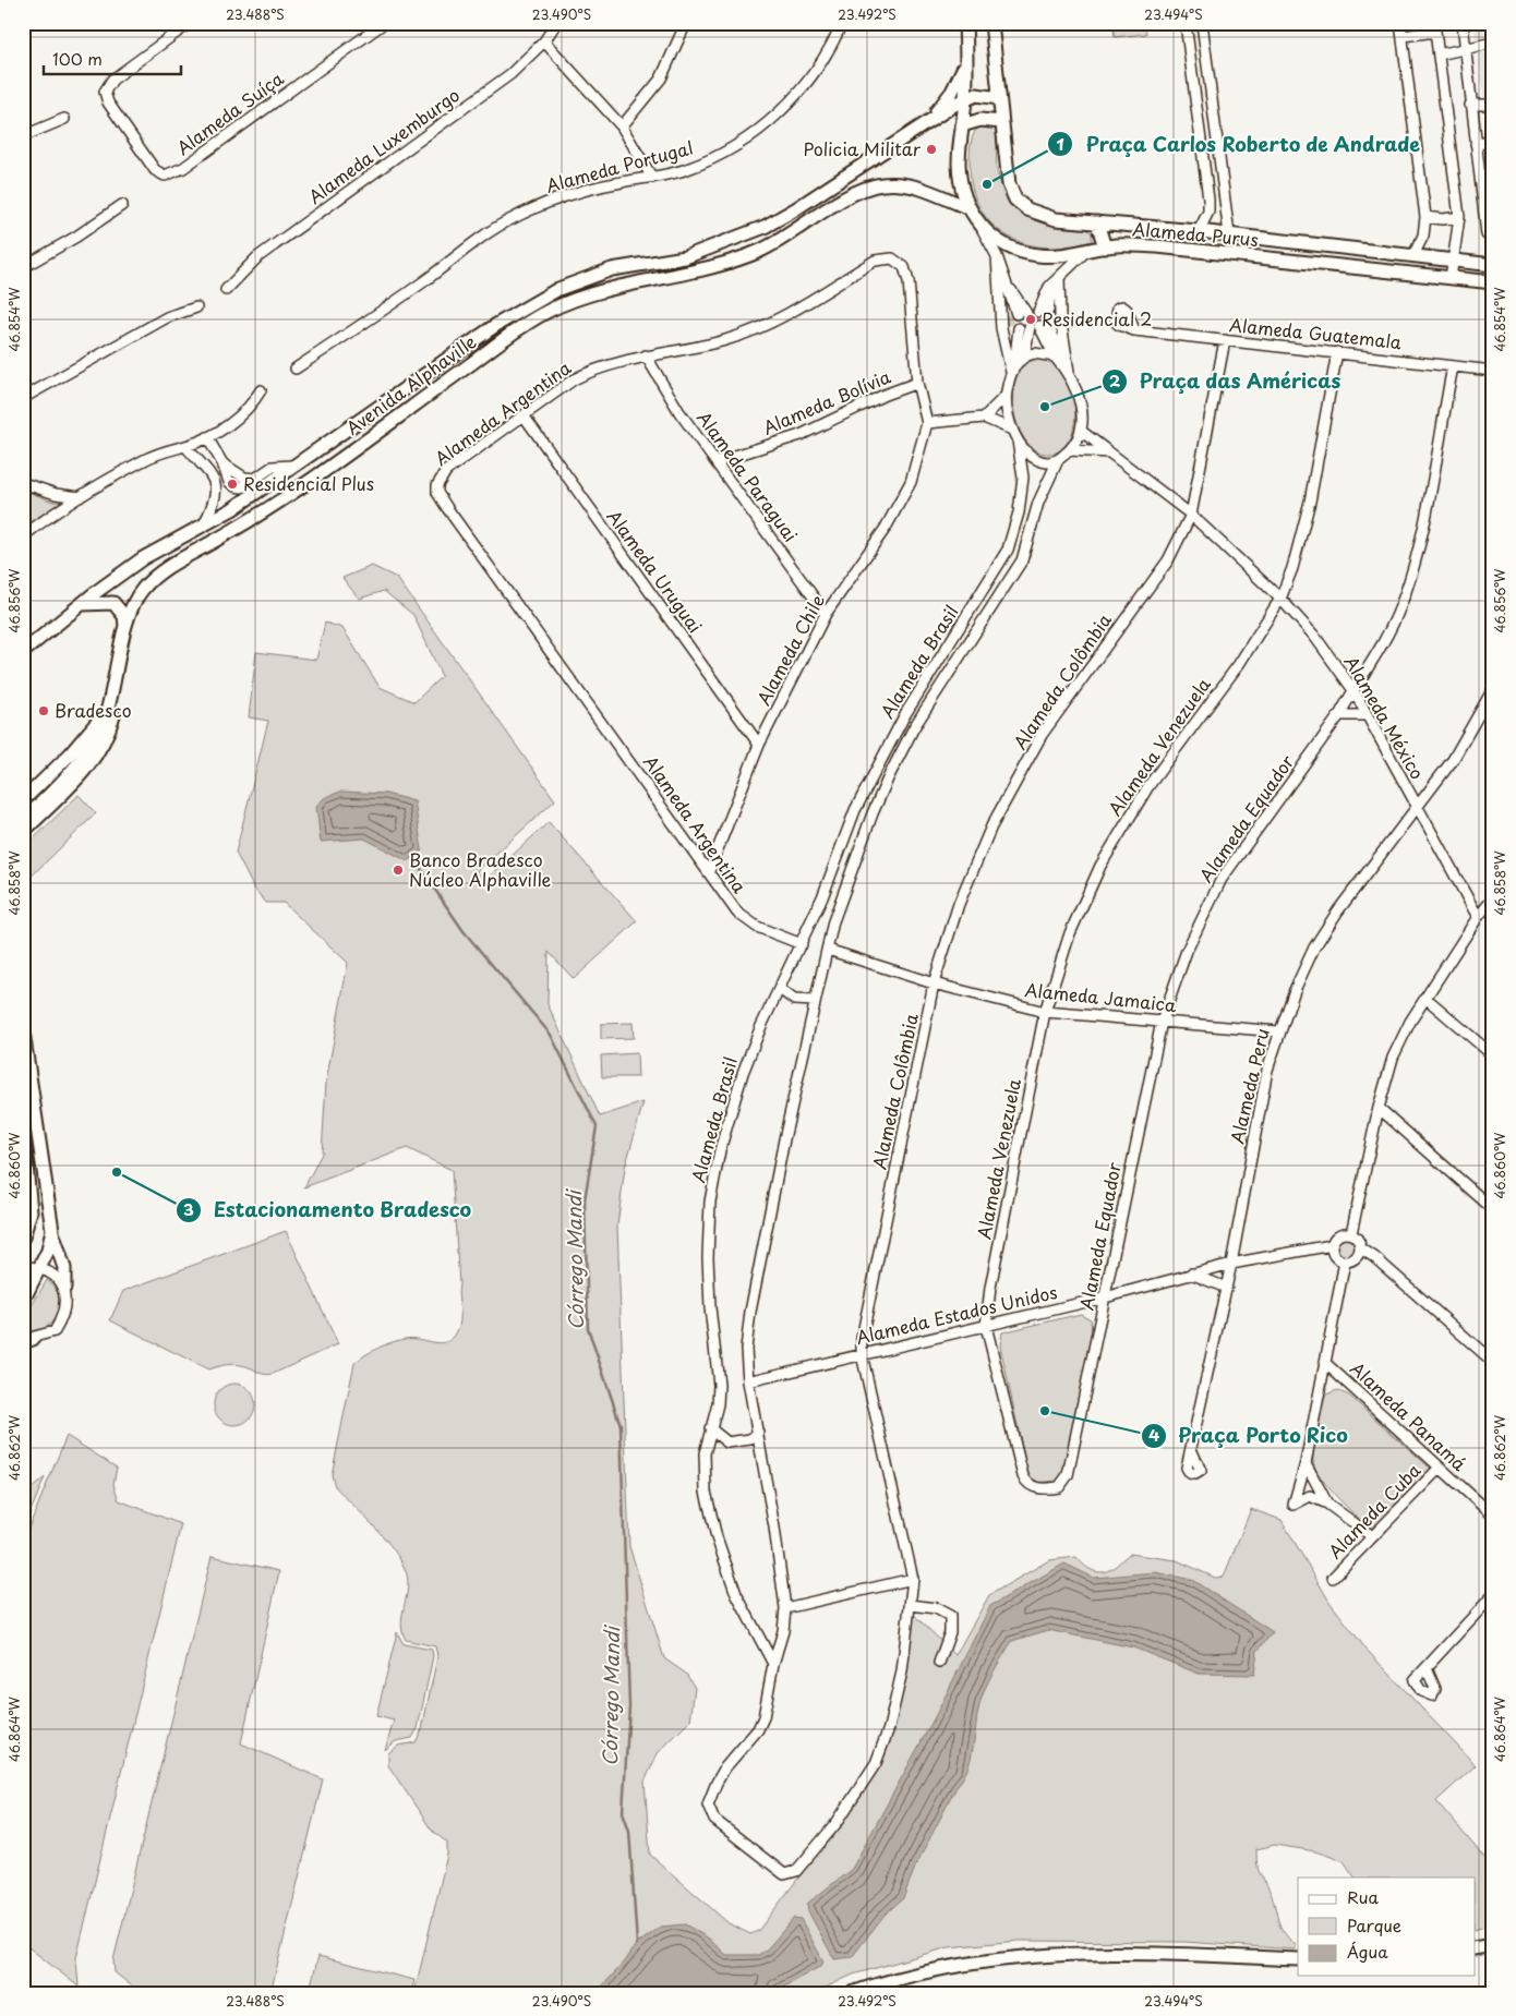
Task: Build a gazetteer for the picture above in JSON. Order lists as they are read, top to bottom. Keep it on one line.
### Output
{"streets":{"main road":["Alameda Purus","Avenida Alphaville"],"street":["Alameda Suíça","Alameda Luxemburgo","Alameda Portugal","Alameda Guatemala","Alameda Bolívia","Alameda Argentina","Alameda Paraguai","Alameda Uruguai","Alameda Chile","Alameda Brasil","Alameda Colômbia","Alameda México","Alameda Venezuela","Alameda Equador","Alameda Jamaica","Alameda Peru","Alameda Estados Unidos","Alameda Panamá","Alameda Cuba"]},"crossings":[["Alameda Purus","Avenida Alphaville"],["Alameda Guatemala","Alameda Colômbia"],["Alameda Guatemala","Alameda Venezuela"],["Alameda Guatemala","Alameda Equador"],["Alameda Bolívia","Alameda Argentina"],["Alameda Bolívia","Alameda Paraguai"],["Alameda Argentina","Alameda Paraguai"],["Alameda Argentina","Alameda Uruguai"],["Alameda Argentina","Alameda Chile"],["Alameda Argentina","Alameda Brasil"],["Alameda Paraguai","Alameda Chile"],["Alameda Uruguai","Alameda Chile"],["Alameda Brasil","Alameda Colômbia"],["Alameda Brasil","Alameda México"],["Alameda Brasil","Alameda Jamaica"],["Alameda Brasil","Alameda Estados Unidos"],["Alameda Colômbia","Alameda México"],["Alameda Colômbia","Alameda Jamaica"],["Alameda Colômbia","Alameda Estados Unidos"],["Alameda México","Alameda Venezuela"],["Alameda México","Alameda Equador"],["Alameda México","Alameda Peru"],["Alameda Venezuela","Alameda Equador"],["Alameda Venezuela","Alameda Jamaica"],["Alameda Venezuela","Alameda Estados Unidos"],["Alameda Equador","Alameda Jamaica"],["Alameda Equador","Alameda Estados Unidos"],["Alameda Jamaica","Alameda Peru"],["Alameda Peru","Alameda Estados Unidos"],["Alameda Panamá","Alameda Cuba"]],"water":["Córrego Mandi"],"places":["Policia Militar","Praça Carlos Roberto de Andrade","Residencial 2","Praça das Américas","Residencial Plus","Bradesco","Banco Bradesco Núcleo Alphaville","Estacionamento Bradesco","Praça Porto Rico"],"legend":["Rua","Parque","Água"],"scale_bar":"100 m","coordinates":["23.488°S","23.490°S","23.492°S","23.494°S","46.854°W","46.856°W","46.858°W","46.860°W","46.862°W","46.864°W"]}
